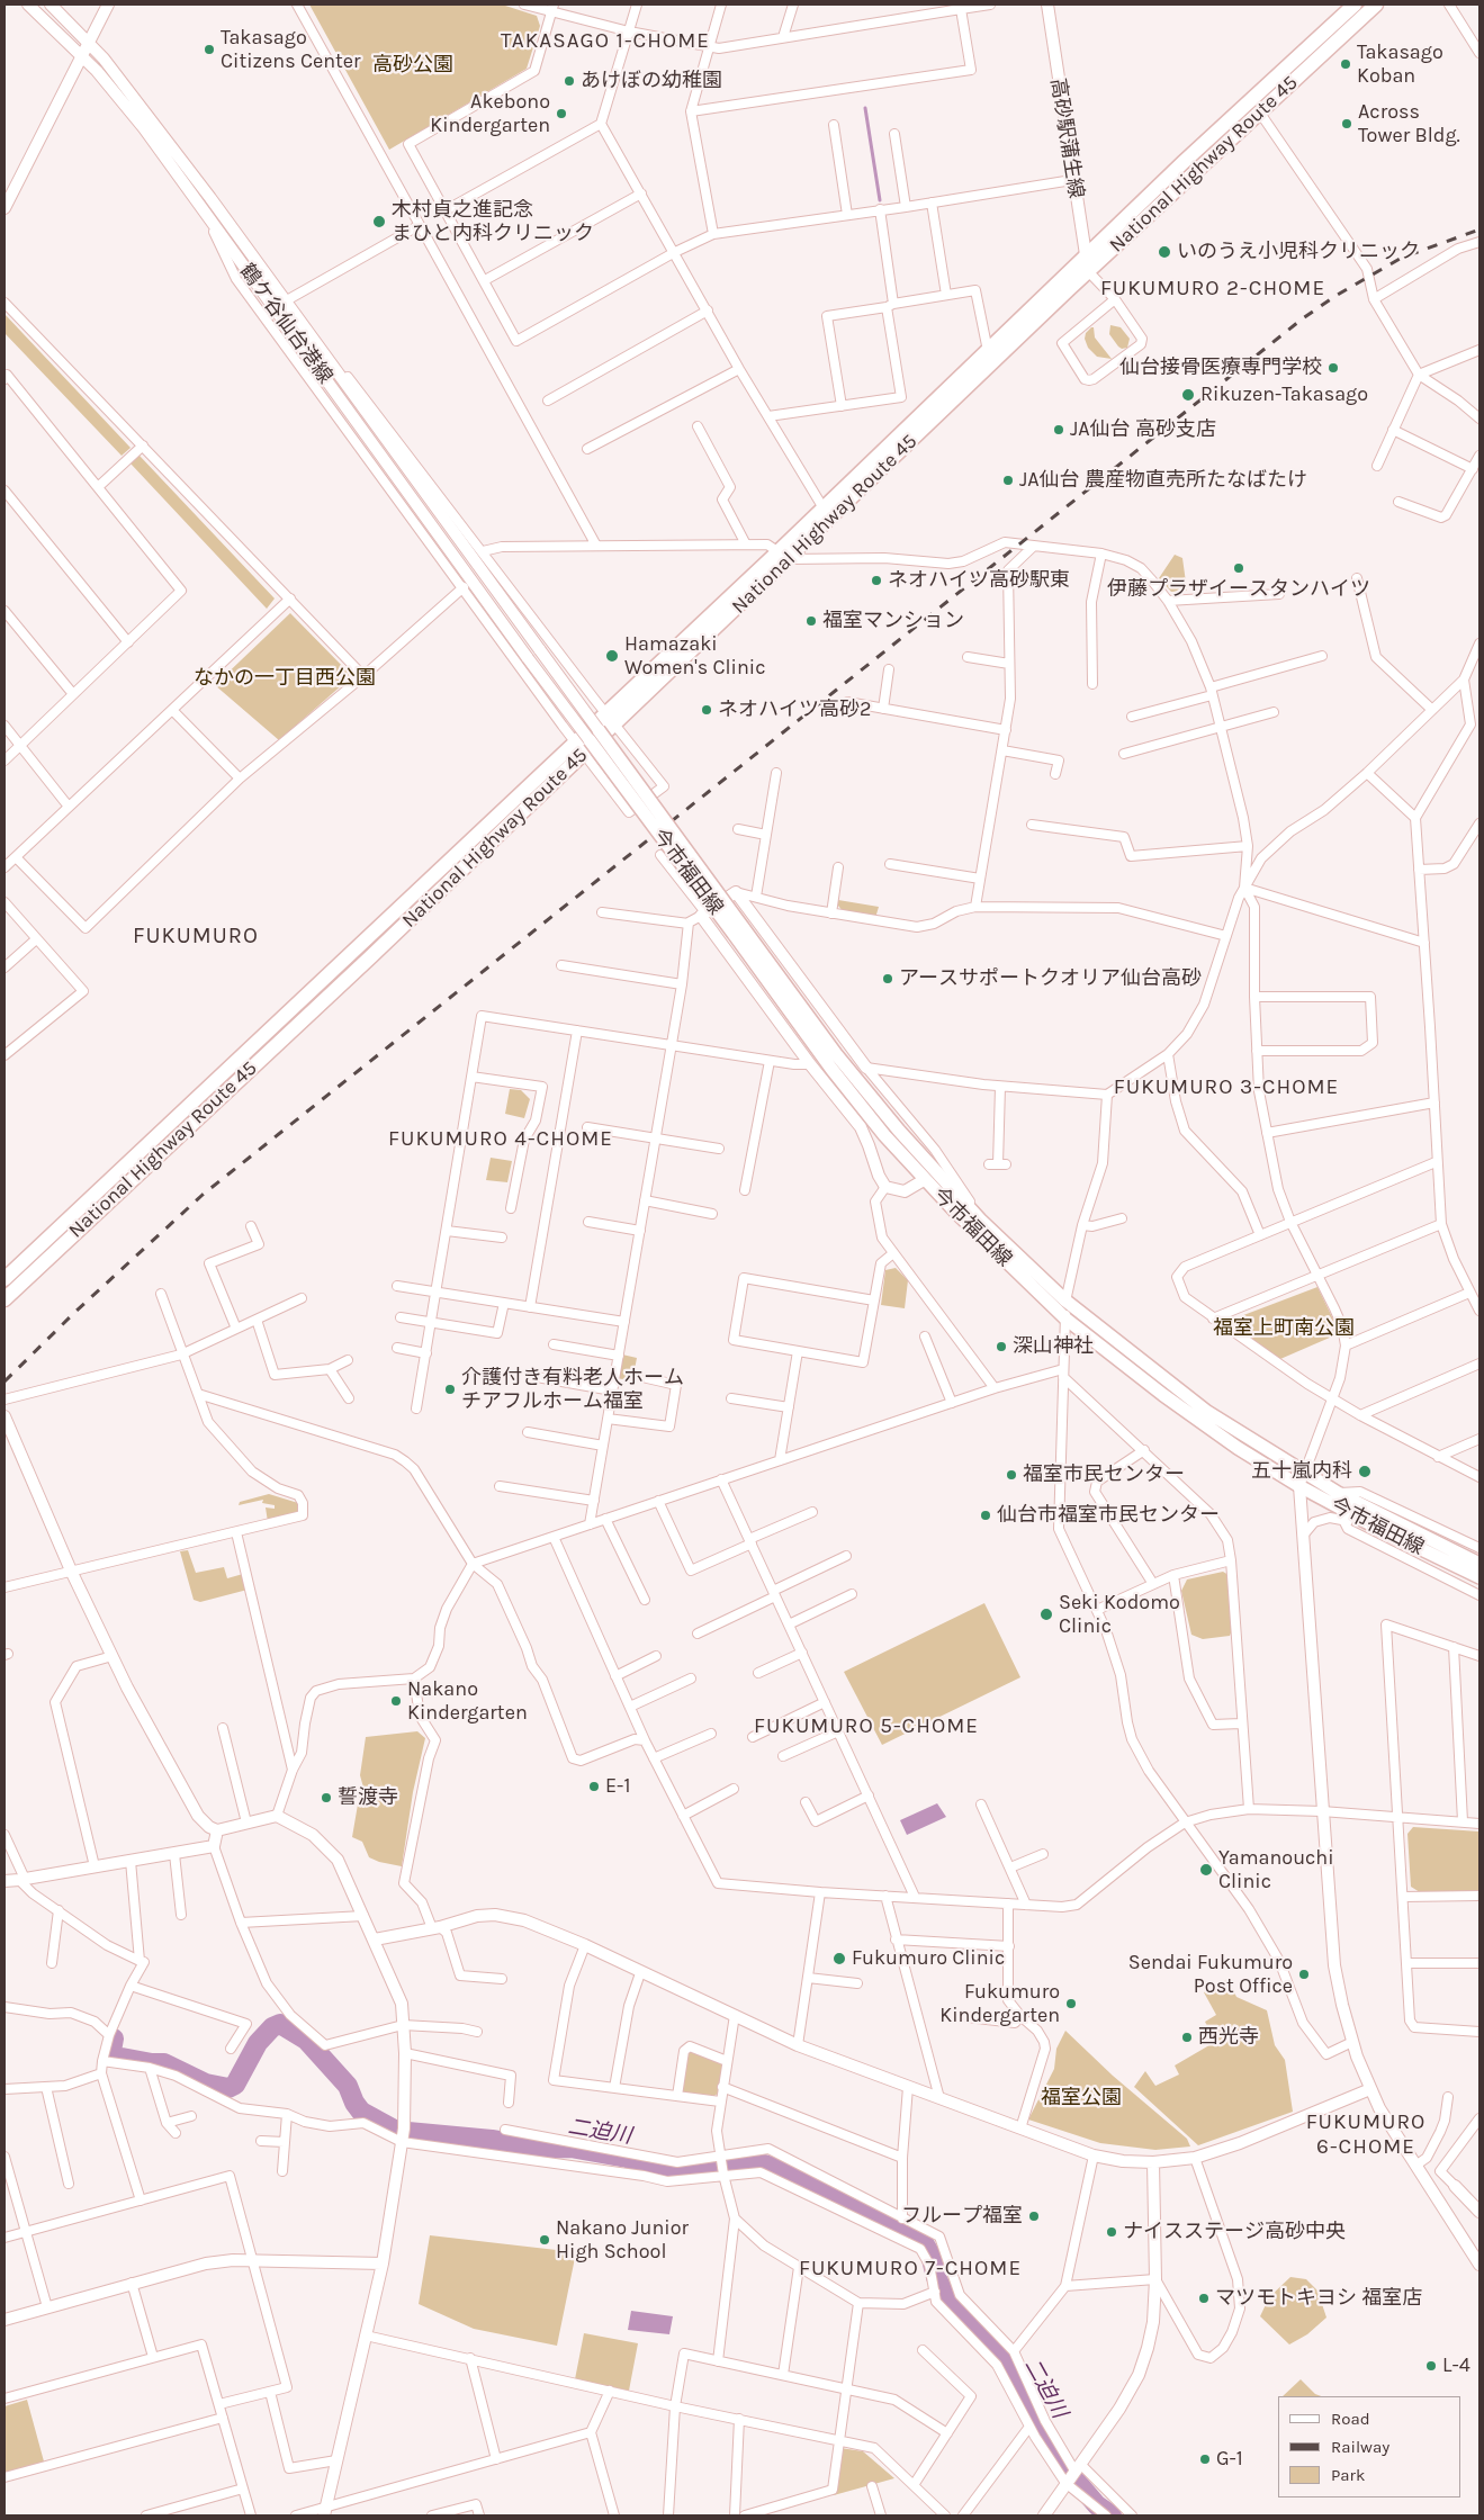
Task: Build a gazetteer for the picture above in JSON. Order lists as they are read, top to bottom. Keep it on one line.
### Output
{"streets":{"highway":["National Highway Route 45"],"main road":["今市福田線"],"street":["高砂駅蒲生線","鶴ケ谷仙台港線"]},"crossings":[["高砂駅蒲生線","National Highway Route 45"],["National Highway Route 45","鶴ケ谷仙台港線"],["National Highway Route 45","今市福田線"],["鶴ケ谷仙台港線","今市福田線"]],"districts":["TAKASAGO 1-CHOME","FUKUMURO 2-CHOME","FUKUMURO","FUKUMURO 3-CHOME","FUKUMURO 4-CHOME","FUKUMURO 5-CHOME","FUKUMURO 6-CHOME","FUKUMURO 7-CHOME"],"water":["二迫川"],"parks":["高砂公園","なかの一丁目西公園","福室上町南公園","福室公園"],"places":["Takasago Citizens Center","Takasago Koban","あけぼの幼稚園","Akebono Kindergarten","Across Tower Bldg.","木村貞之進記念 まひと内科クリニック","いのうえ小児科クリニック","仙台接骨医療専門学校","Rikuzen-Takasago","JA仙台 高砂支店","JA仙台 農産物直売所たなばたけ","伊藤プラザイースタンハイツ","ネオハイツ高砂駅東","福室マンション","Hamazaki Women's Clinic","ネオハイツ高砂2","アースサポートクオリア仙台高砂","深山神社","介護付き有料老人ホーム チアフルホーム福室","五十嵐内科","福室市民センター","仙台市福室市民センター","Seki Kodomo Clinic","Nakano Kindergarten","E-1","誓渡寺","Yamanouchi Clinic","Fukumuro Clinic","Sendai Fukumuro Post Office","Fukumuro Kindergarten","西光寺","フループ福室","ナイスステージ高砂中央","Nakano Junior High School","マツモトキヨシ 福室店","L-4","G-1"],"legend":["Road","Railway","Park"]}
